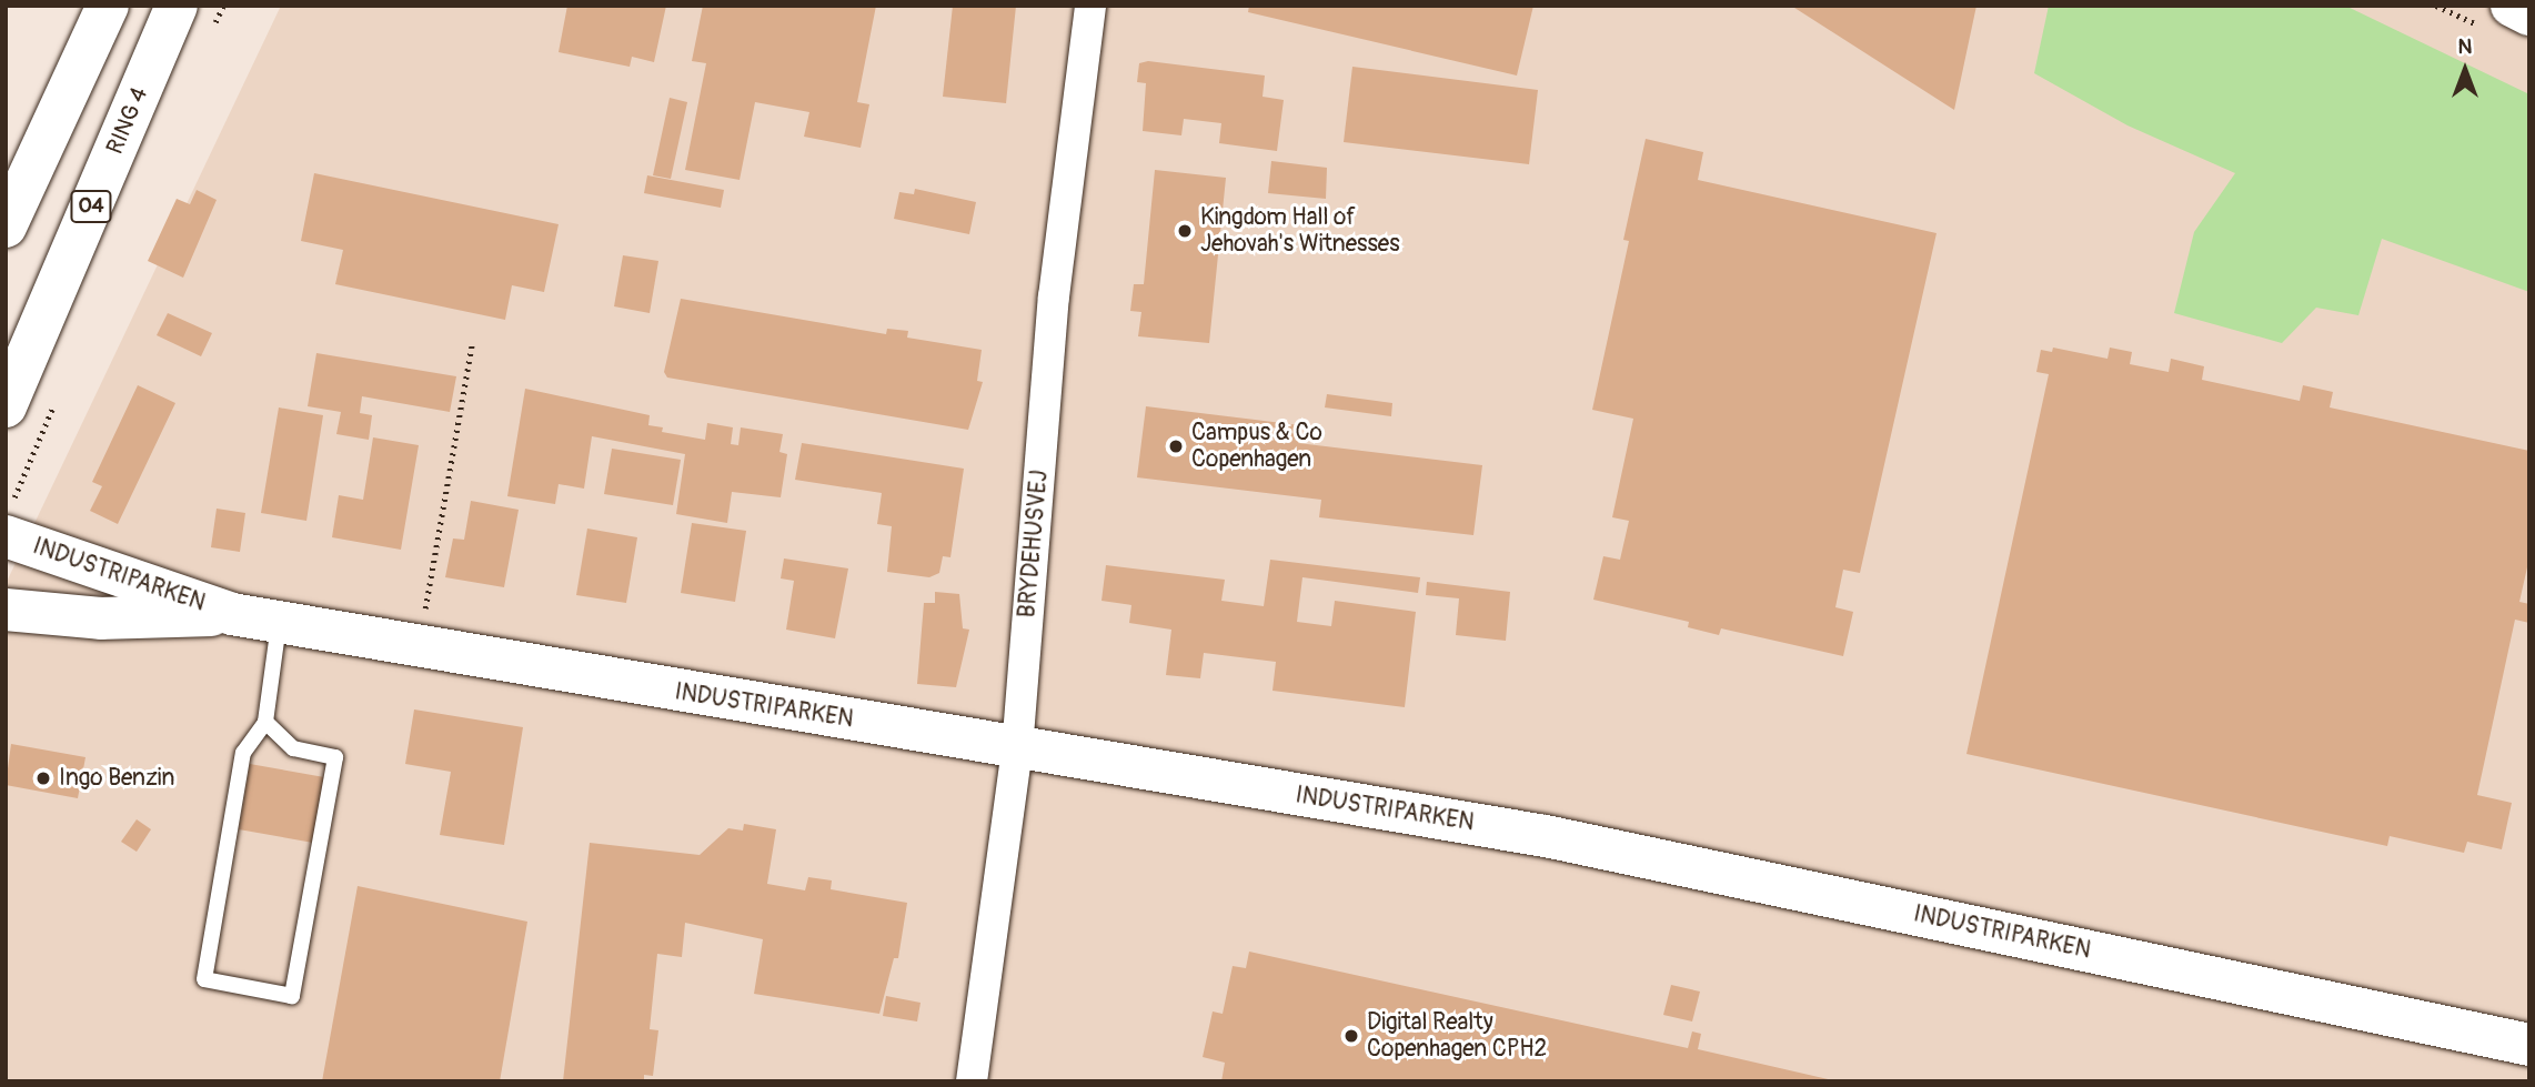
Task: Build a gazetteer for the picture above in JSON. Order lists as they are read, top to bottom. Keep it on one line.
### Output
{"streets":{"street":["RING 4","O4","BRYDEHUSVEJ","INDUSTRIPARKEN"]},"crossings":[["BRYDEHUSVEJ","INDUSTRIPARKEN"]],"places":["Kingdom Hall of Jehovah's Witnesses","Campus & Co Copenhagen","Ingo Benzin","Digital Realty Copenhagen CPH2"],"north":"top"}
